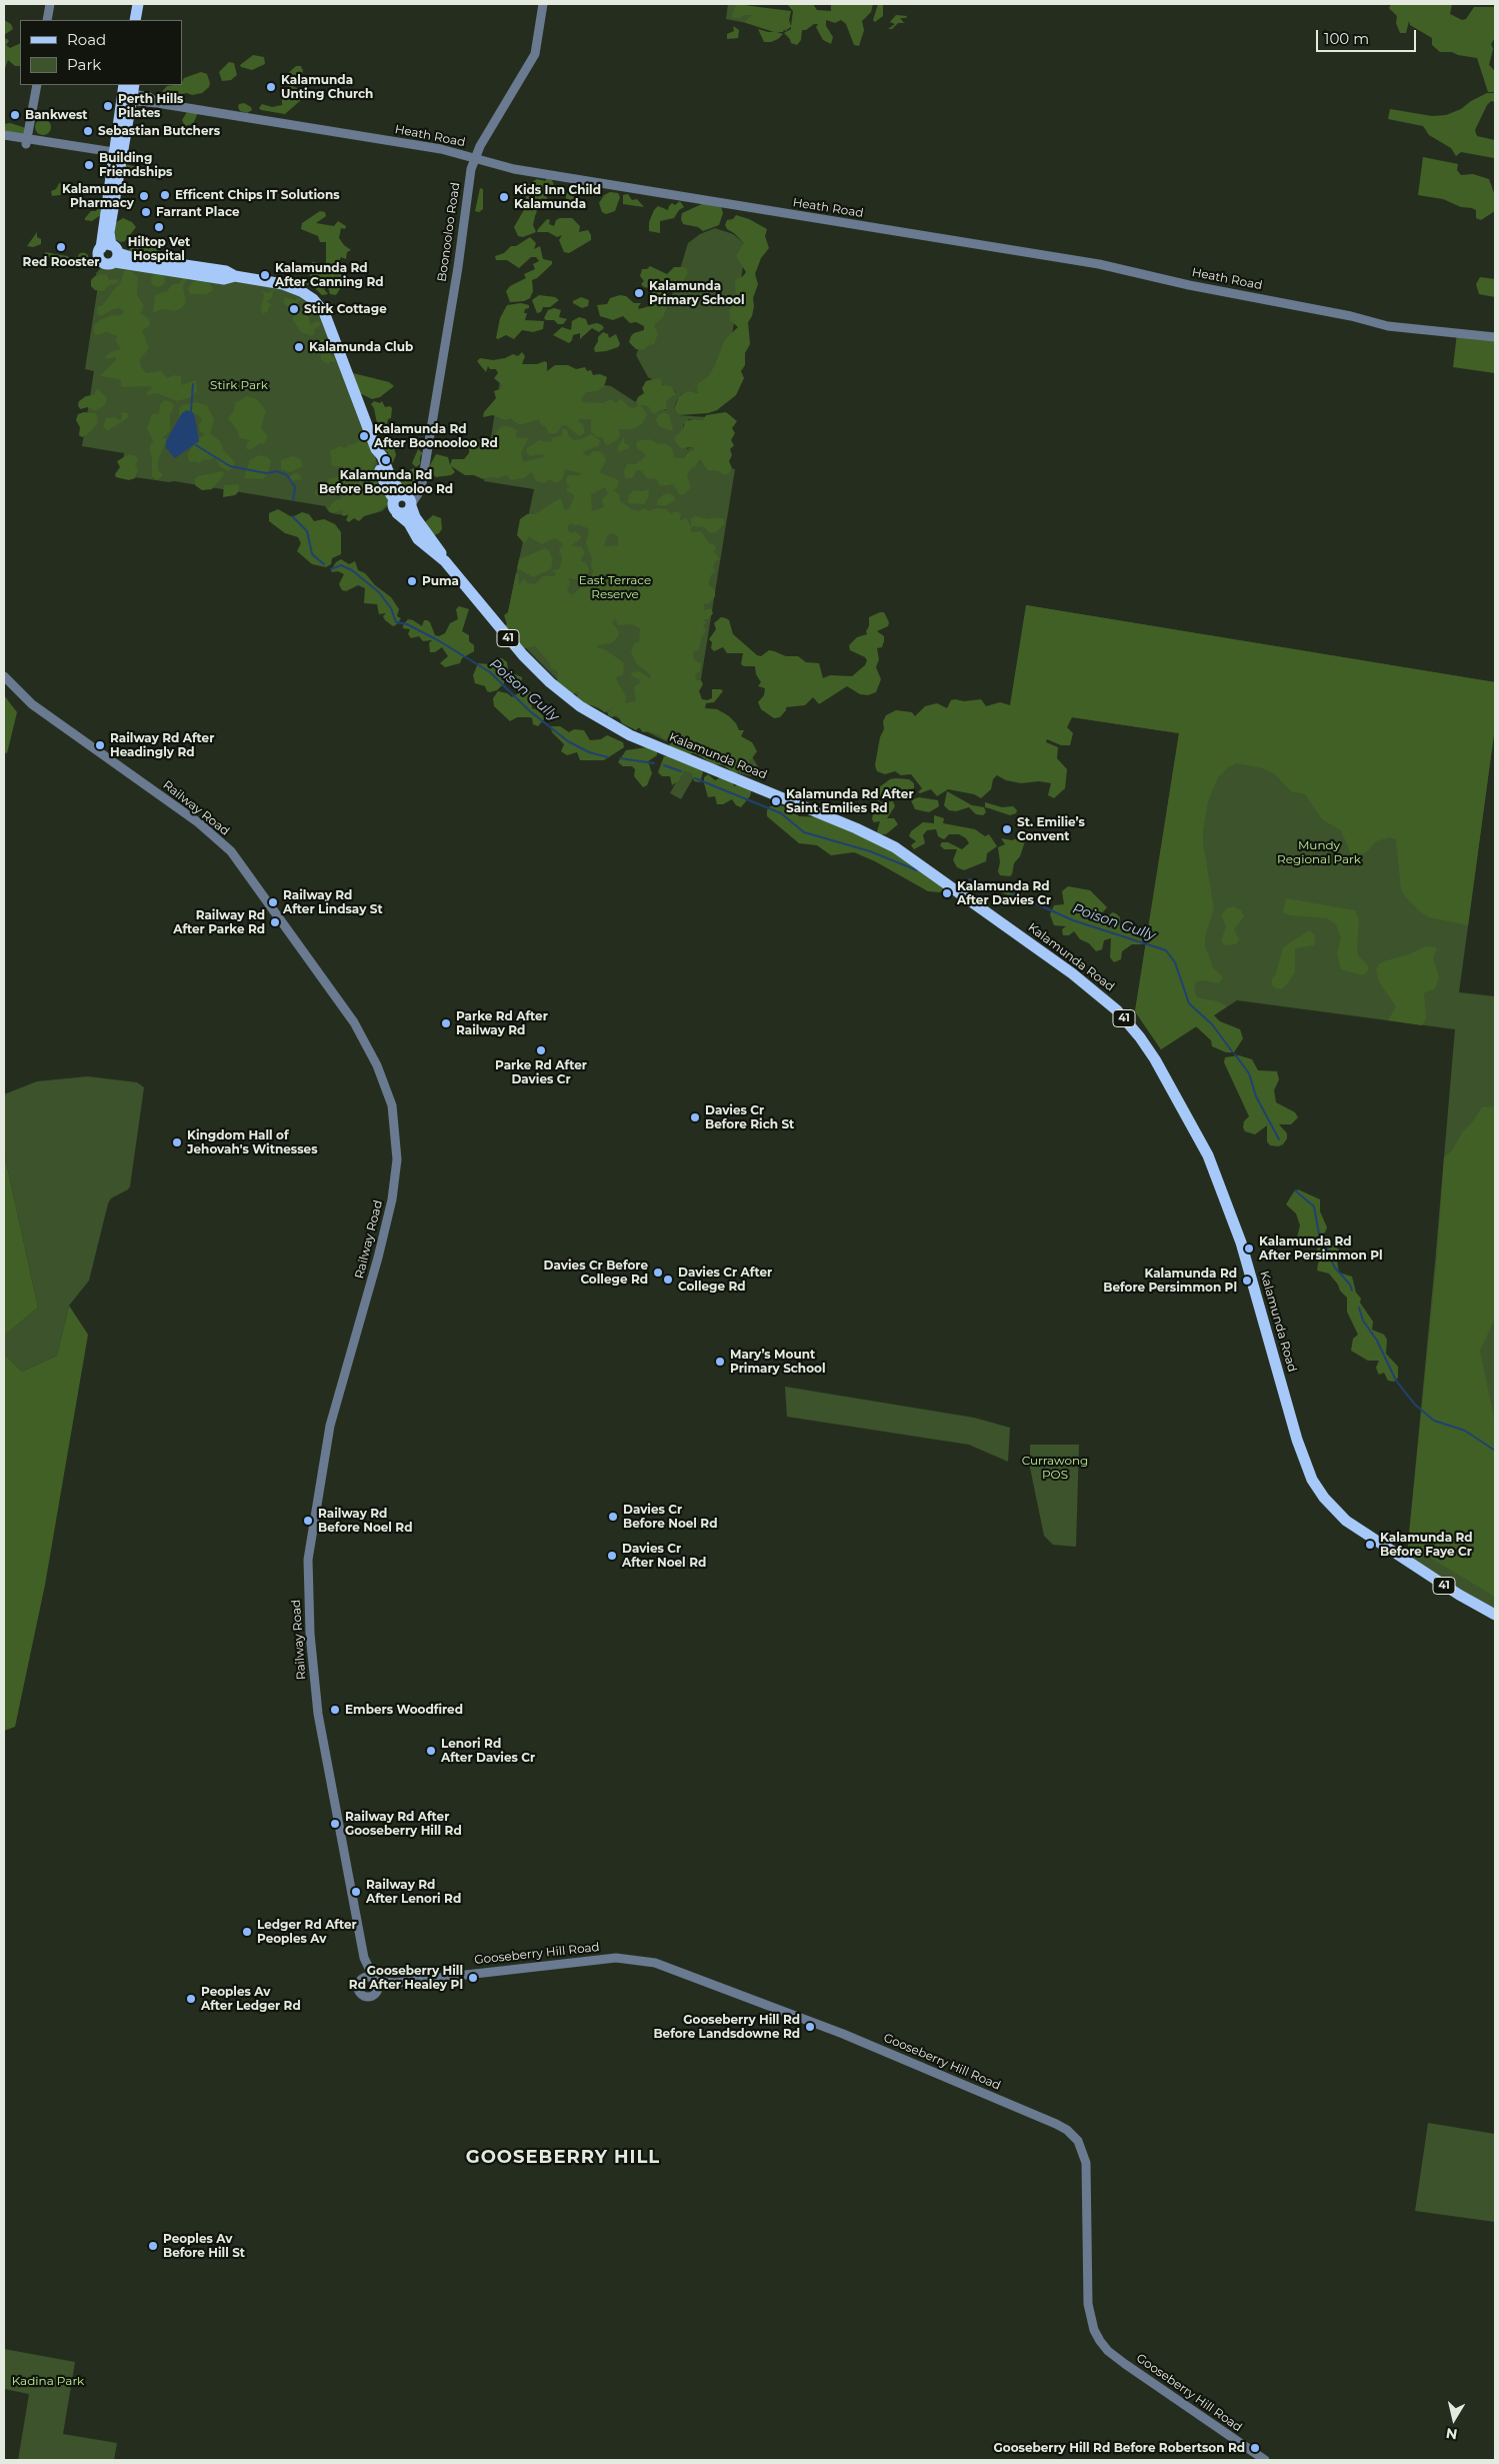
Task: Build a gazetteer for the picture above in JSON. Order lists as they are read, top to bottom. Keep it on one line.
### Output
{"streets":{"main road":["41","Kalamunda Road"],"street":["Heath Road","Boonooloo Road","Railway Road","Gooseberry Hill Road"]},"crossings":[["Heath Road","Boonooloo Road"],["Heath Road","41"],["Boonooloo Road","Kalamunda Road"],["41","Kalamunda Road"],["Railway Road","Gooseberry Hill Road"]],"districts":["GOOSEBERRY HILL"],"water":["Poison Gully"],"parks":["Stirk Park","East Terrace Reserve","Mundy Regional Park","Currawong POS","Kadina Park"],"places":["Kalamunda Unting Church","Perth Hills Pilates","Bankwest","Sebastian Butchers","Building Friendships","Efficent Chips IT Solutions","Kalamunda Pharmacy","Kids Inn Child Kalamunda","Farrant Place","Hiltop Vet Hospital","Red Rooster","Kalamunda Rd After Canning Rd","Kalamunda Primary School","Stirk Cottage","Kalamunda Club","Kalamunda Rd After Boonooloo Rd","Kalamunda Rd Before Boonooloo Rd","Puma","Railway Rd After Headingly Rd","Kalamunda Rd After Saint Emilies Rd","St. Emilie’s Convent","Kalamunda Rd After Davies Cr","Railway Rd After Lindsay St","Railway Rd After Parke Rd","Parke Rd After Railway Rd","Parke Rd After Davies Cr","Davies Cr Before Rich St","Kingdom Hall of Jehovah's Witnesses","Kalamunda Rd After Persimmon Pl","Davies Cr Before College Rd","Davies Cr After College Rd","Kalamunda Rd Before Persimmon Pl","Mary’s Mount Primary School","Davies Cr Before Noel Rd","Railway Rd Before Noel Rd","Kalamunda Rd Before Faye Cr","Davies Cr After Noel Rd","Embers Woodfired","Lenori Rd After Davies Cr","Railway Rd After Gooseberry Hill Rd","Railway Rd After Lenori Rd","Ledger Rd After Peoples Av","Gooseberry Hill Rd After Healey Pl","Peoples Av After Ledger Rd","Gooseberry Hill Rd Before Landsdowne Rd","Peoples Av Before Hill St","Gooseberry Hill Rd Before Robertson Rd"],"legend":["Road","Park"],"scale_bar":"100 m","north":"bottom"}
